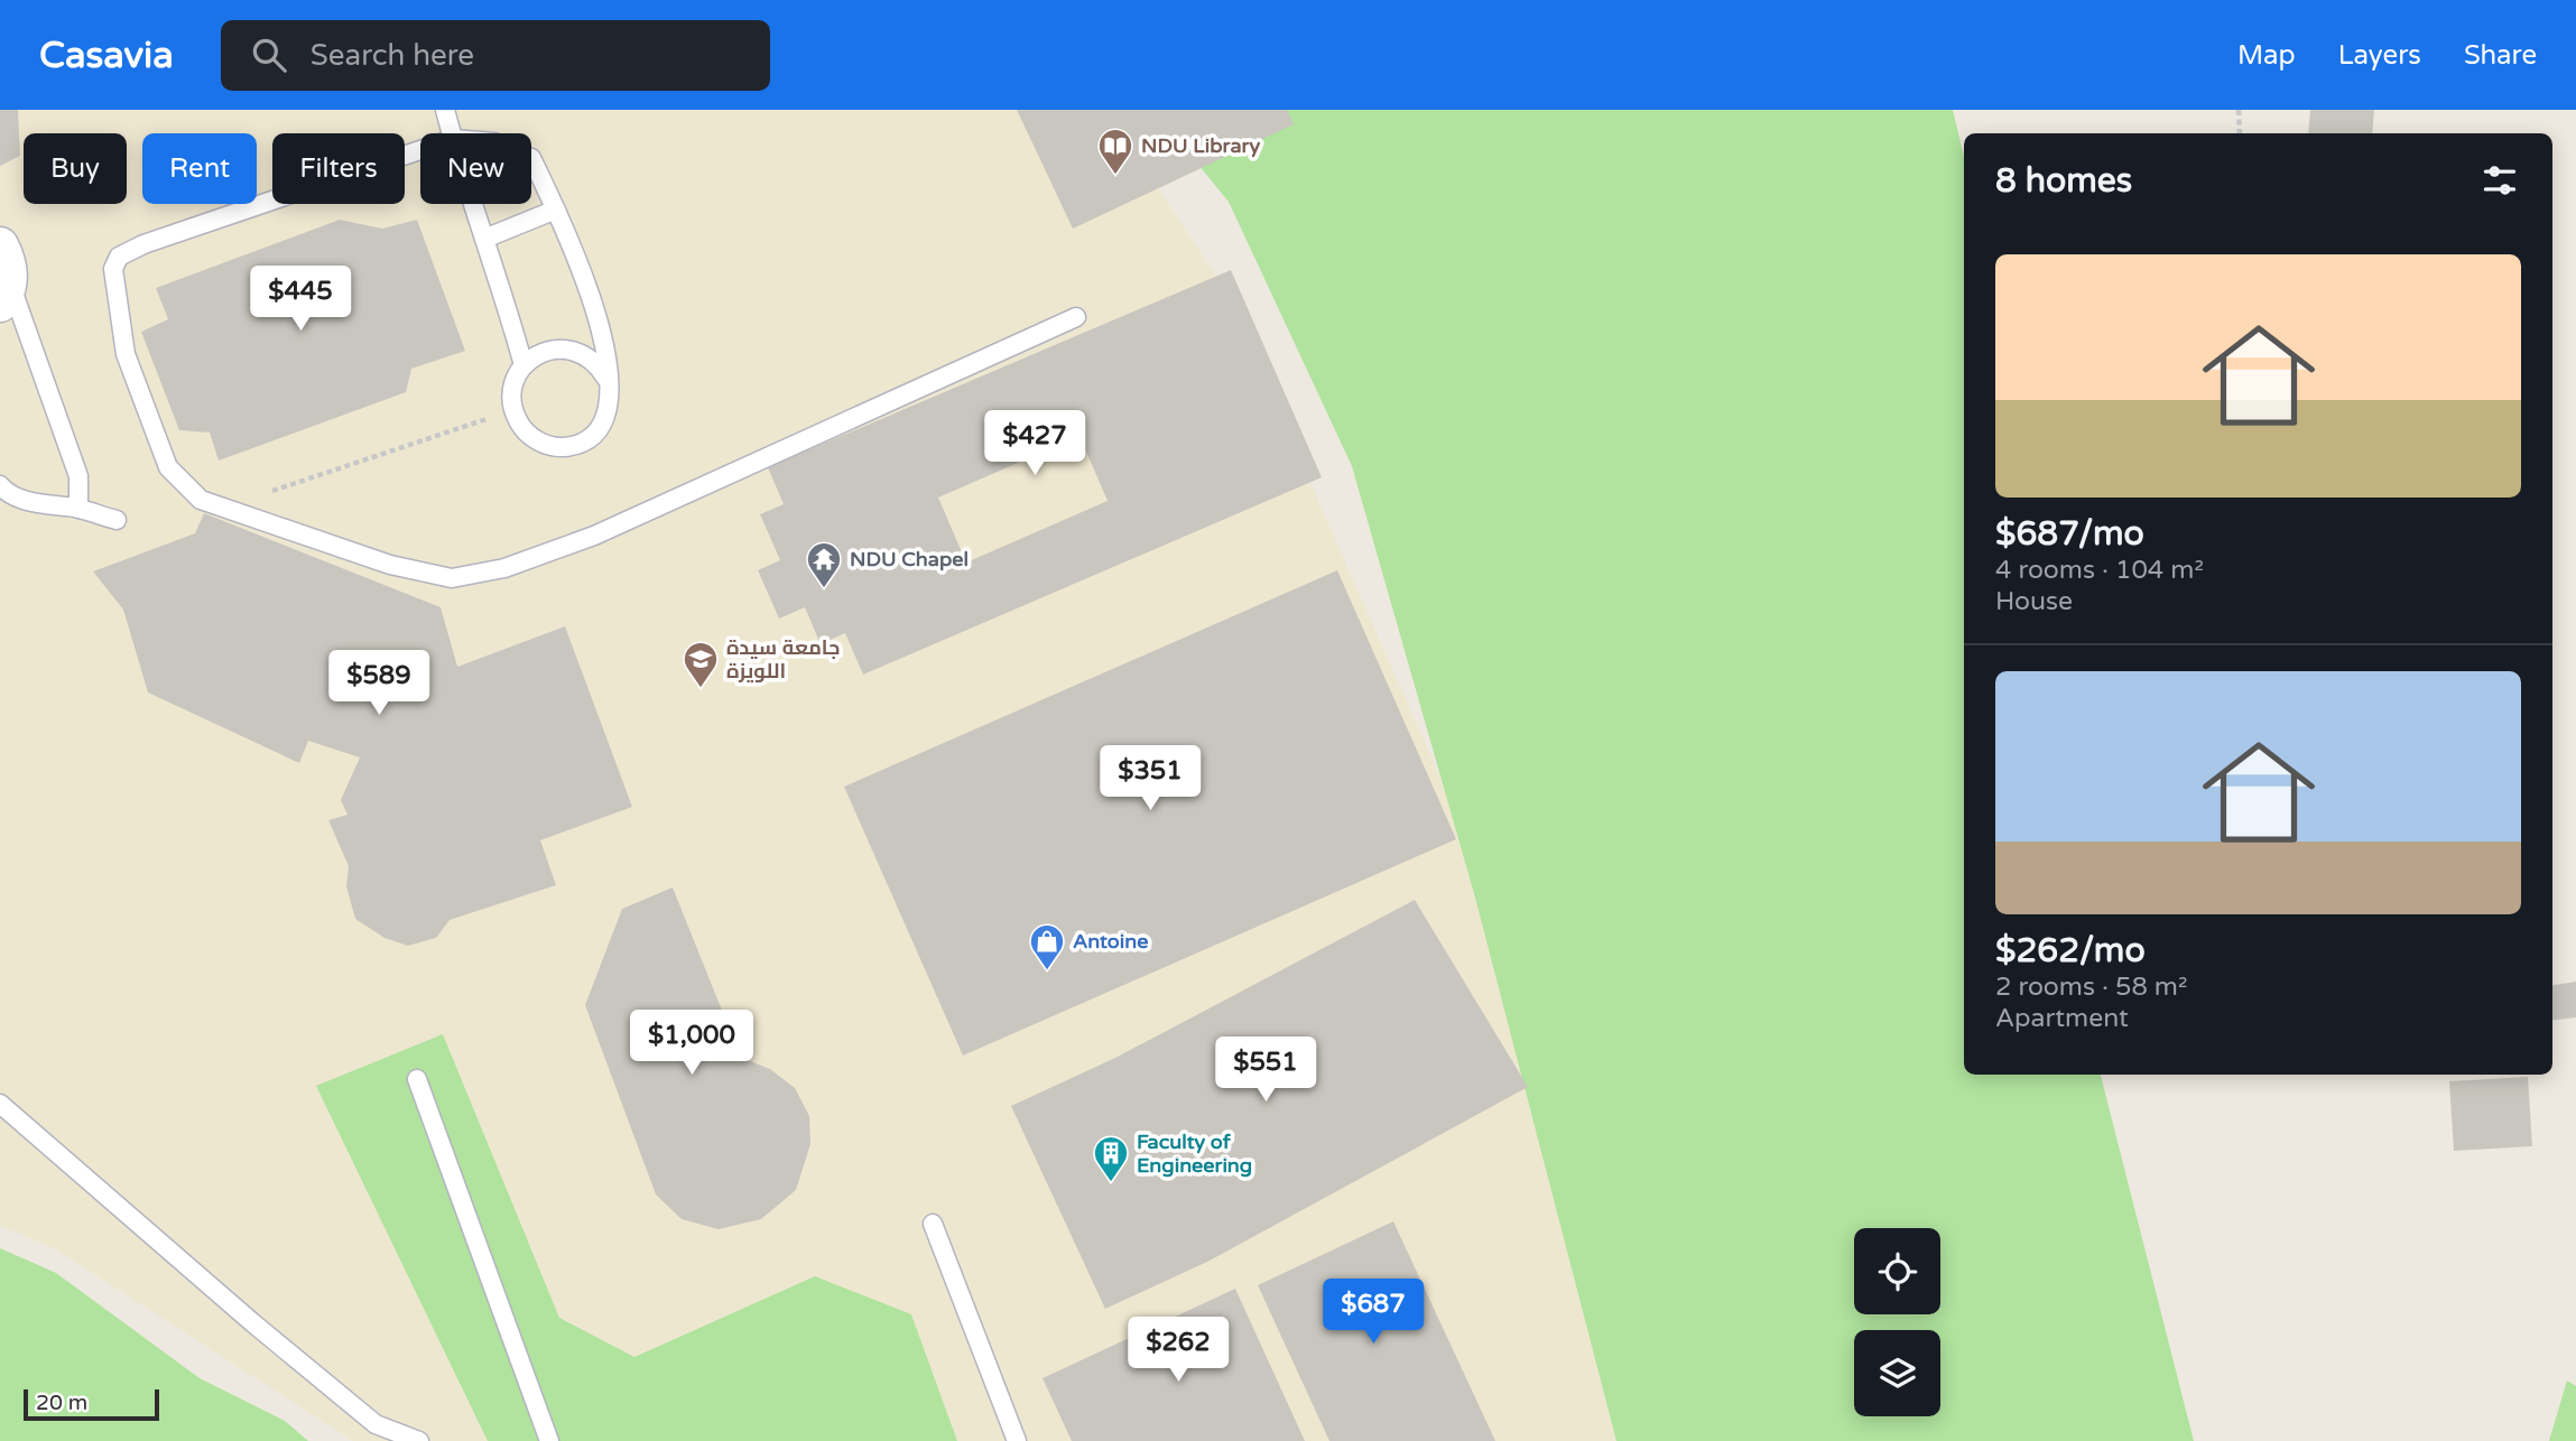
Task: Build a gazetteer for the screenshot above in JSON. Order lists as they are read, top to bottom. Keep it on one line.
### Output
{"places":{"library":["NDU Library"],"temple":["NDU Chapel"],"school or university":["جامعة سيدة اللويزة"],"shop":["Antoine"],"building":["Faculty of Engineering"]},"scale_bar":"20 m","page":{"header":"Casavia","search":"Search here","nav":["Map","Layers","Share"],"chip":["Buy","Rent","Filters","New"],"heading":"8 homes","list":[{"name":"$687/mo","note":"4 rooms · 104 m² · House"},{"name":"$262/mo","note":"2 rooms · 58 m² · Apartment"}],"price":["$445","$427","$589","$351","$1,000","$551","$687","$262"],"scale":"20 m"}}
